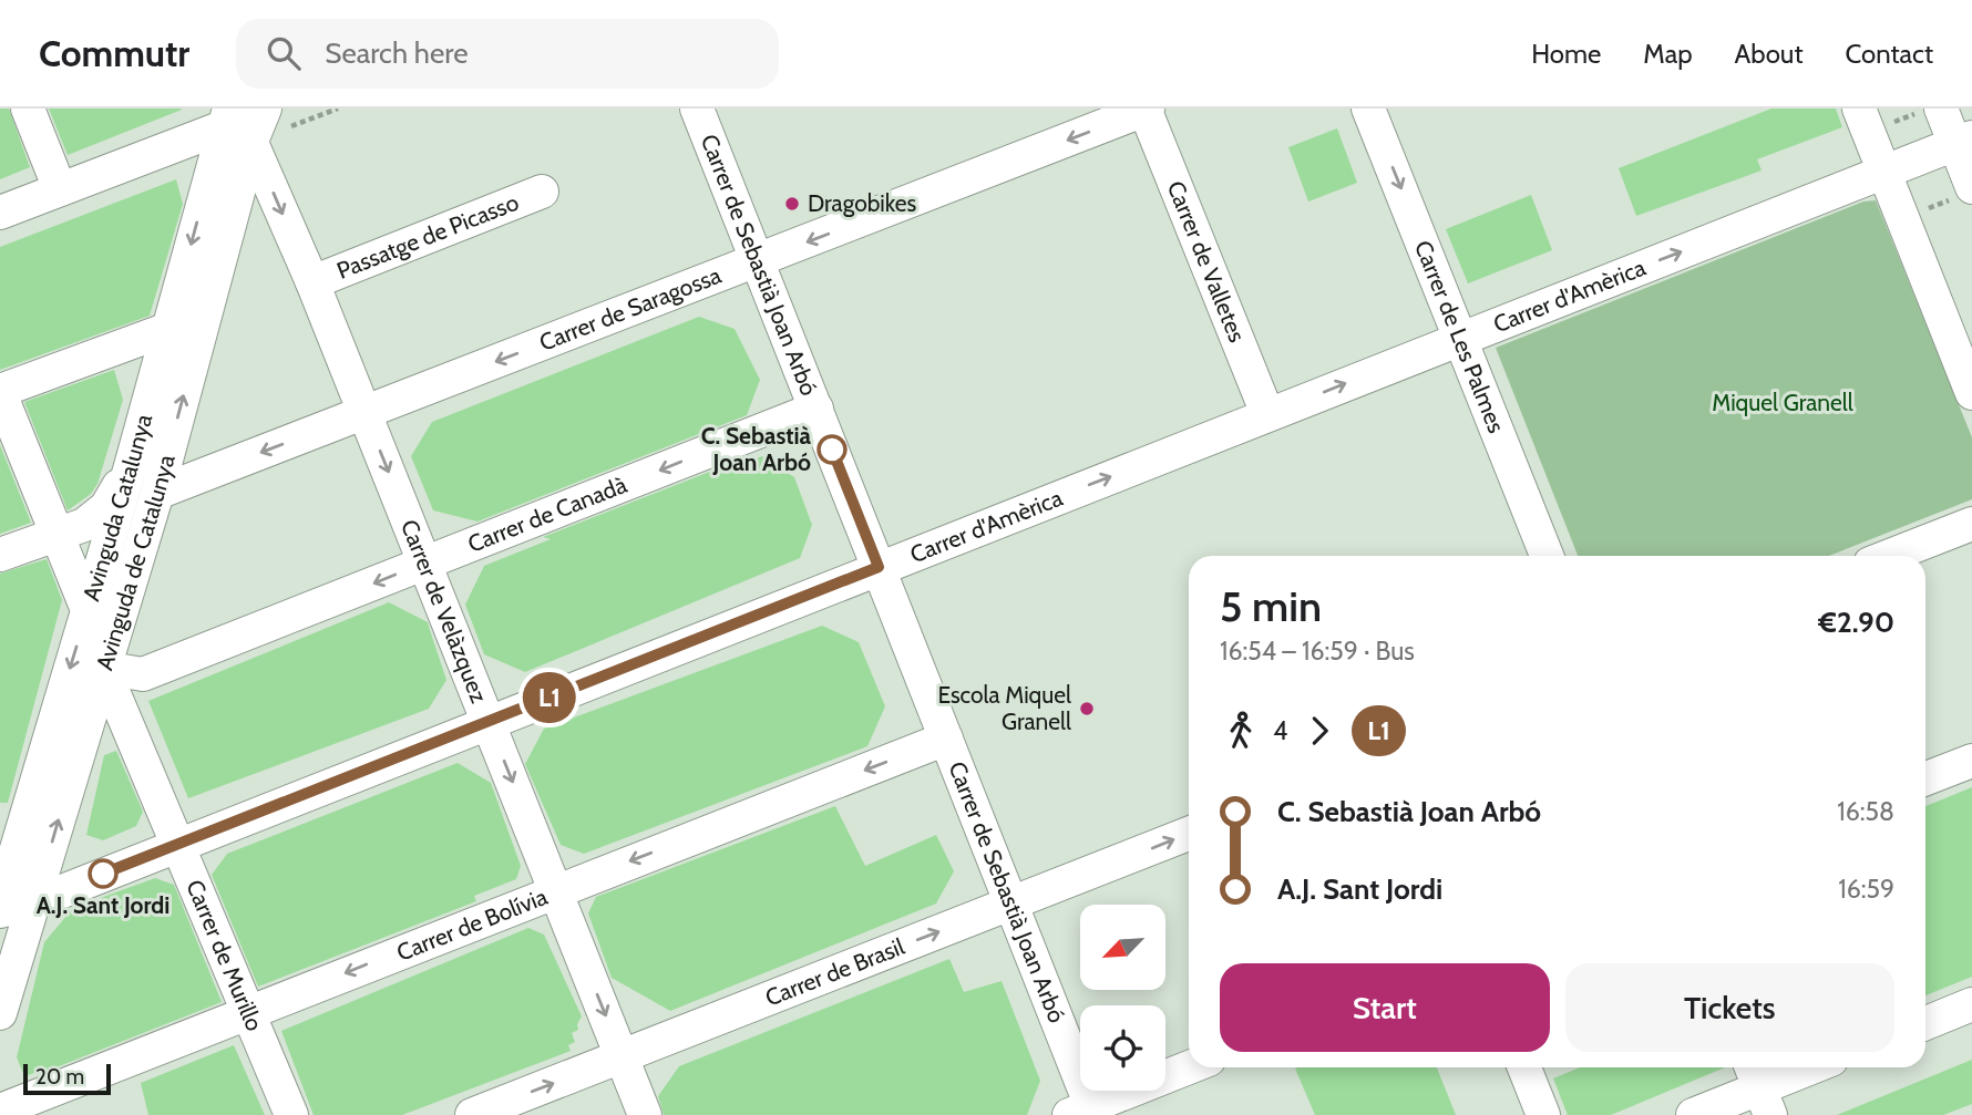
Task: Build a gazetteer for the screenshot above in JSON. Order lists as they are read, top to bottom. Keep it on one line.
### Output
{"streets":{"street":["Passatge de Picasso","Carrer de Valletes","Carrer de Sebastià Joan Arbó","Carrer d'Amèrica","Carrer de Saragossa","Carrer de Les Palmes","Avinguda Catalunya","Carrer de Canadà","Avinguda de Catalunya","Carrer de Velàzquez","Carrer de Bolívia","Carrer de Murillo","Carrer de Brasil"]},"crossings":[["Passatge de Picasso","Carrer de Velàzquez"],["Carrer de Valletes","Carrer d'Amèrica"],["Carrer de Valletes","Carrer de Saragossa"],["Carrer de Sebastià Joan Arbó","Carrer d'Amèrica"],["Carrer de Sebastià Joan Arbó","Carrer de Saragossa"],["Carrer de Sebastià Joan Arbó","Carrer de Canadà"],["Carrer de Sebastià Joan Arbó","Carrer de Bolívia"],["Carrer de Sebastià Joan Arbó","Carrer de Brasil"],["Carrer d'Amèrica","Carrer de Les Palmes"],["Carrer d'Amèrica","Avinguda de Catalunya"],["Carrer d'Amèrica","Carrer de Velàzquez"],["Carrer d'Amèrica","Carrer de Murillo"],["Carrer de Saragossa","Avinguda de Catalunya"],["Carrer de Saragossa","Carrer de Velàzquez"],["Avinguda Catalunya","Avinguda de Catalunya"],["Avinguda Catalunya","Carrer de Velàzquez"],["Carrer de Canadà","Avinguda de Catalunya"],["Carrer de Canadà","Carrer de Velàzquez"],["Carrer de Canadà","Carrer de Murillo"],["Avinguda de Catalunya","Carrer de Velàzquez"],["Avinguda de Catalunya","Carrer de Murillo"],["Carrer de Velàzquez","Carrer de Bolívia"],["Carrer de Velàzquez","Carrer de Brasil"],["Carrer de Bolívia","Carrer de Murillo"]],"one_way":["Carrer d'Amèrica","Carrer de Saragossa","Carrer de Les Palmes","Avinguda Catalunya","Carrer de Canadà","Avinguda de Catalunya","Carrer de Velàzquez","Carrer de Bolívia","Carrer de Brasil"],"parks":["Miquel Granell"],"places":["Dragobikes","C. Sebastià Joan Arbó","Escola Miquel Granell","A.J. Sant Jordi"],"lines":["bus line L1"],"scale_bar":"20 m","north":"bottom left","page":{"header":"Commutr","search":"Search here","nav":["Home","Map","About","Contact"],"on_map":"L1","heading":["5 min","16:54 – 16:59 · Bus","€2.90"],"legs":["4","L1"],"list":[{"name":"C. Sebastià Joan Arbó","value":"16:58"},{"name":"A.J. Sant Jordi","value":"16:59"}],"buttons":["Start","Tickets"],"scale":"20 m"}}
